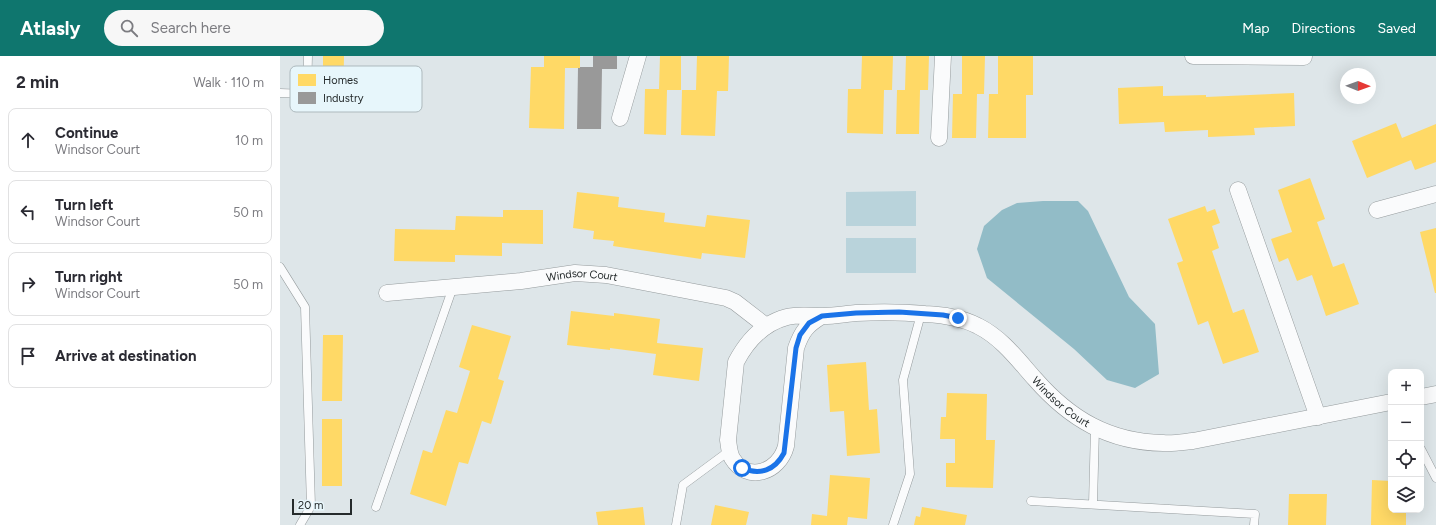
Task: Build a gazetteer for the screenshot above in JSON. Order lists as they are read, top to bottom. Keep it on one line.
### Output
{"streets":{"street":["Windsor Court"]},"legend":["Homes","Industry"],"scale_bar":"20 m","north":"right","page":{"header":"Atlasly","search":"Search here","nav":["Map","Directions","Saved"],"heading":["2 min","Walk · 110 m"],"list":[["Continue","Windsor Court","10 m"],["Turn left","Windsor Court","50 m"],["Turn right","Windsor Court","50 m"],"Arrive at destination"],"map_buttons":["+","−"],"scale":"20 m"}}
